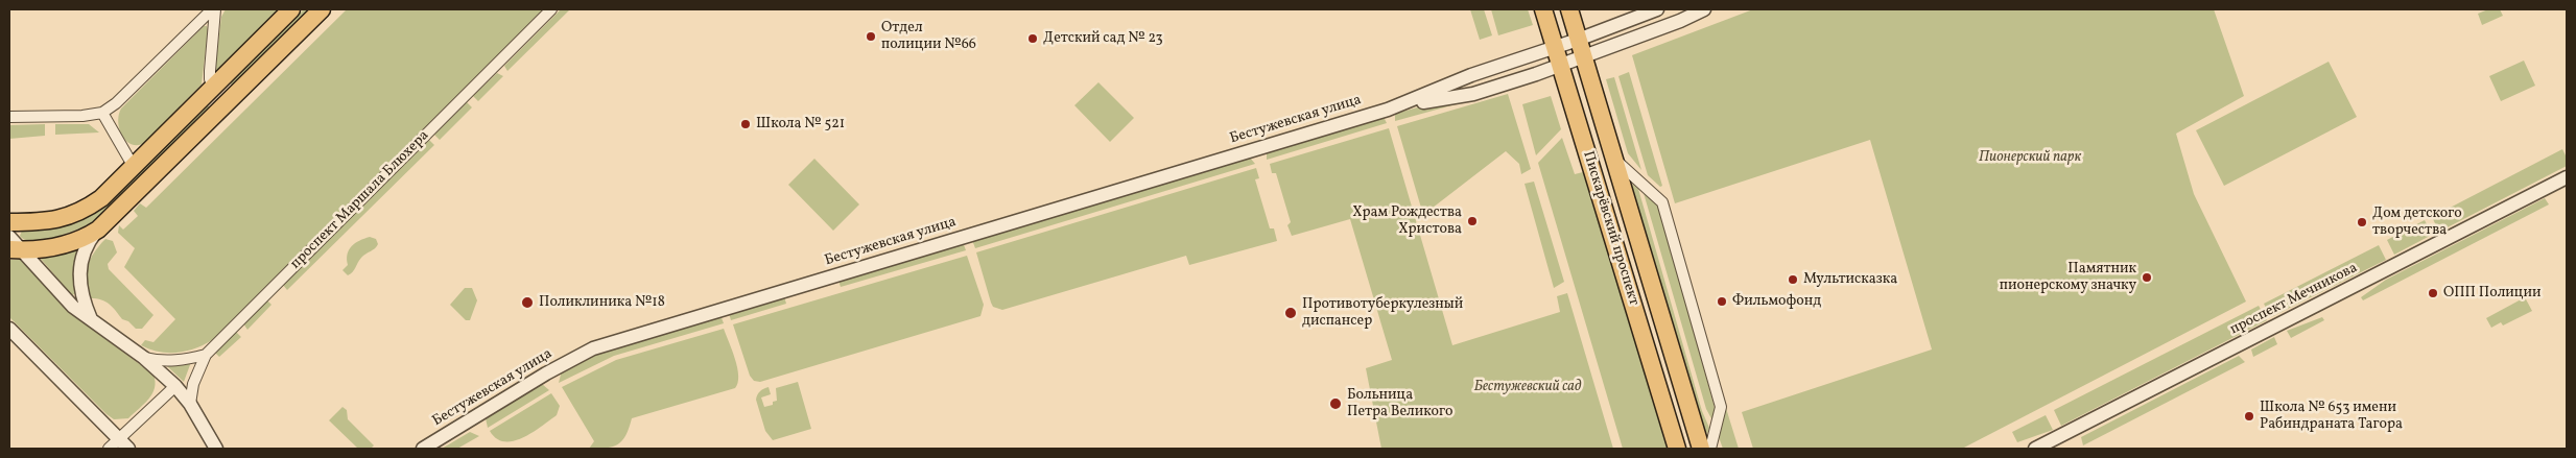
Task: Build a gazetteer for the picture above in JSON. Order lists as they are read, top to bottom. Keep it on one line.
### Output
{"streets":{"main road":["Пискарёвский проспект"],"street":["Бестужевская улица","проспект Маршала Блюхера","проспект Мечникова"]},"crossings":[["Бестужевская улица","Пискарёвский проспект"]],"parks":["Пионерский парк","Бестужевский сад"],"places":["Отдел полиции №66","Детский сад № 23","Школа № 521","Храм Рождества Христова","Дом детского творчества","Памятник пионерскому значку","Мультисказка","ОПП Полиции","Фильмофонд","Поликлиника №18","Противотуберкулезный диспансер","Больница Петра Великого","Школа № 653 имени Рабиндраната Тагора"]}
